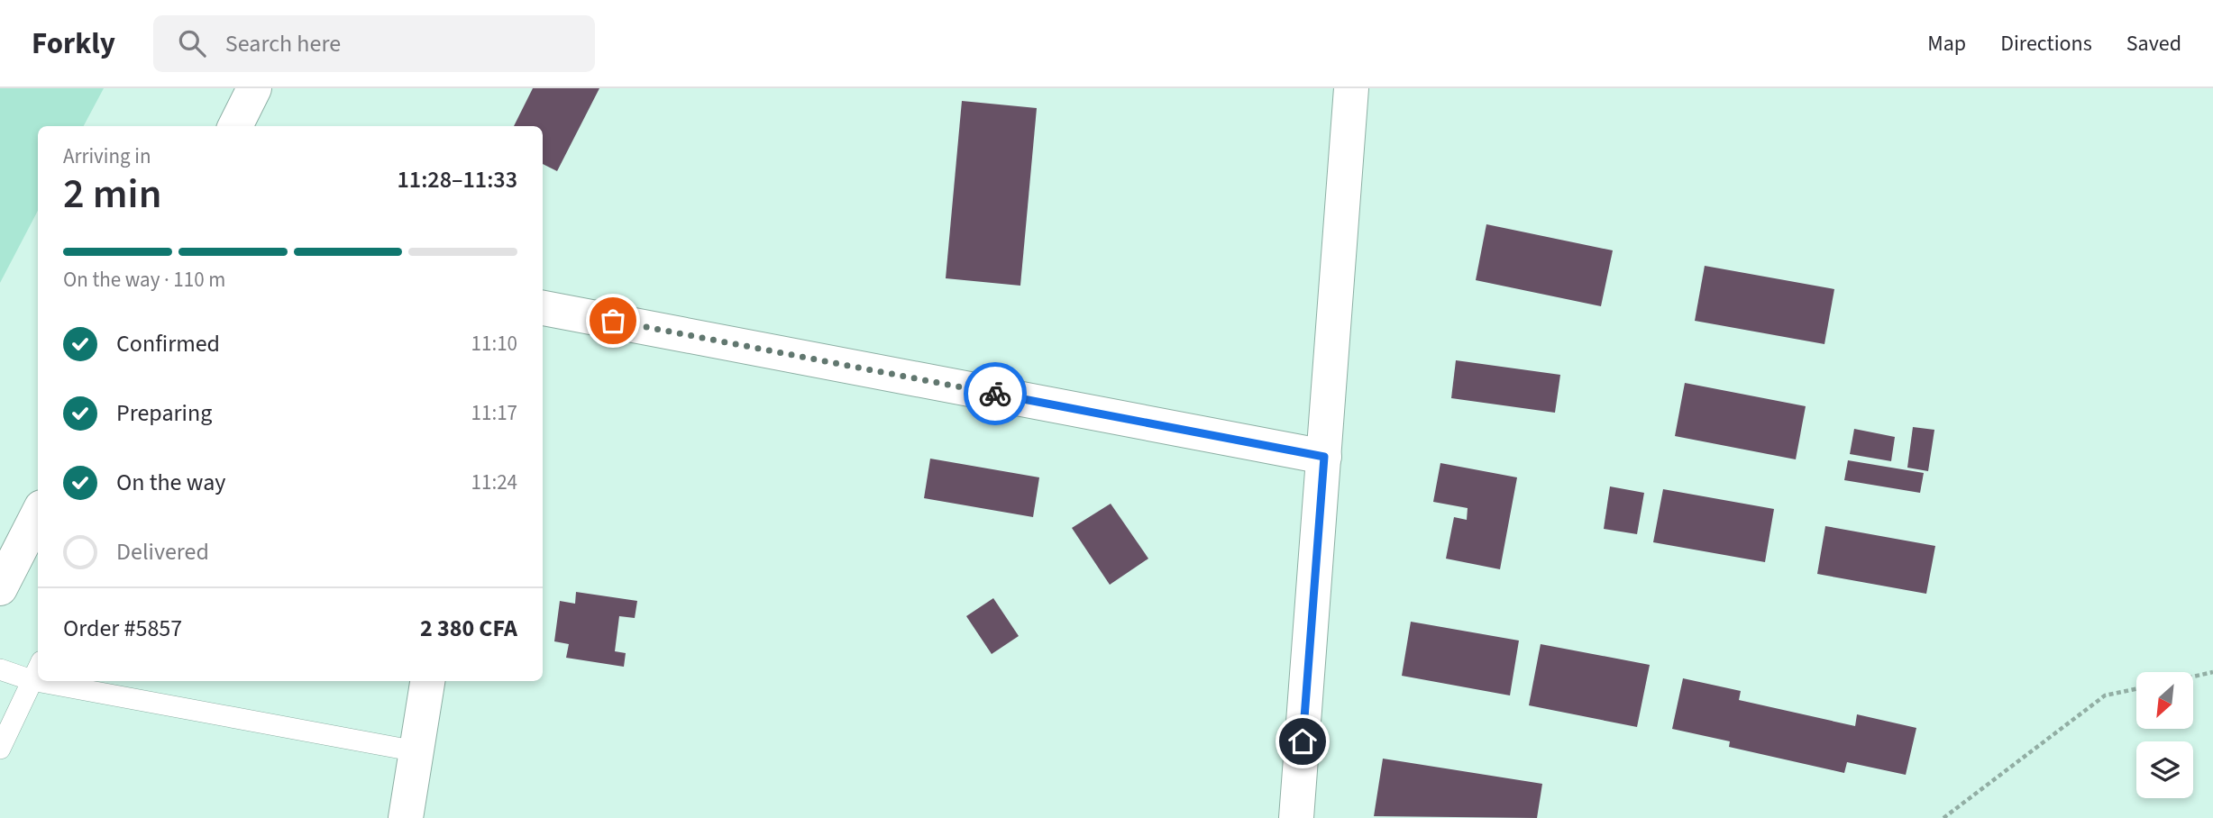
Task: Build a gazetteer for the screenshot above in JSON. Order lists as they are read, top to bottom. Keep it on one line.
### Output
{"north":"bottom left","page":{"header":"Forkly","search":"Search here","nav":["Map","Directions","Saved"],"heading":["2 min","Arriving in","11:28–11:33"],"panel":["Order #5857","2 380 CFA"],"bar":"On the way · 110 m","list":[["Confirmed","11:10"],["Preparing","11:17"],["On the way","11:24"],"Delivered"]}}
